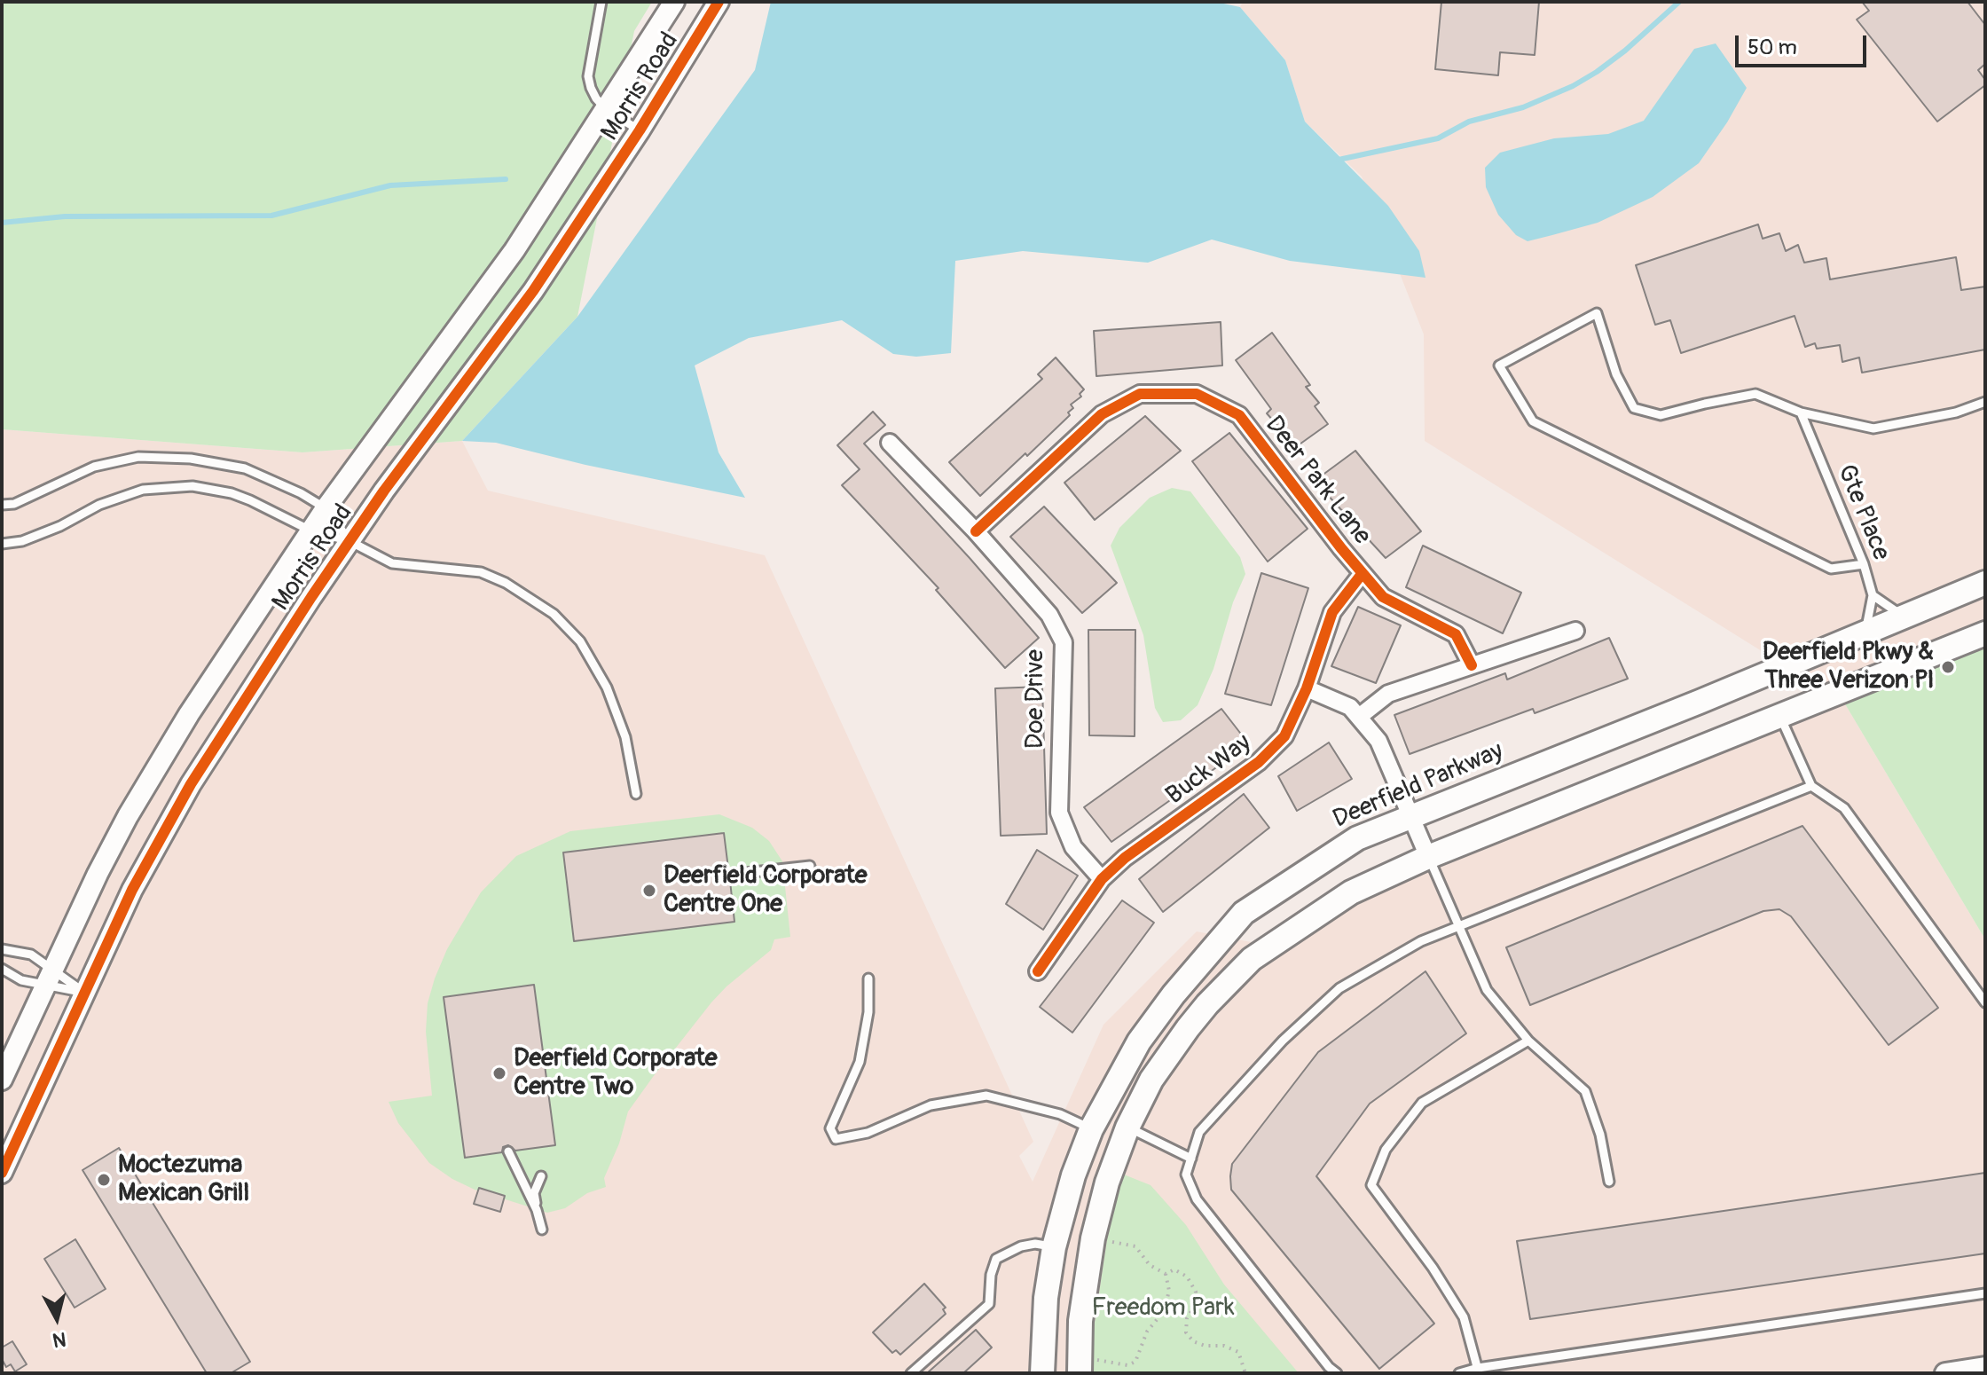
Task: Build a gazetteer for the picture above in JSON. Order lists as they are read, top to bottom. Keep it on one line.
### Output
{"streets":{"main road":["Deerfield Parkway"],"street":["Morris Road","Deer Park Lane","Doe Drive","Buck Way"],"lane":["Gte Place"]},"crossings":[["Deer Park Lane","Doe Drive"],["Deer Park Lane","Buck Way"],["Gte Place","Deerfield Parkway"],["Doe Drive","Buck Way"]],"parks":["Freedom Park"],"places":["Deerfield Pkwy & Three Verizon Pl","Deerfield Corporate Centre One","Deerfield Corporate Centre Two","Moctezuma Mexican Grill"],"scale_bar":"50 m","north":"bottom"}
